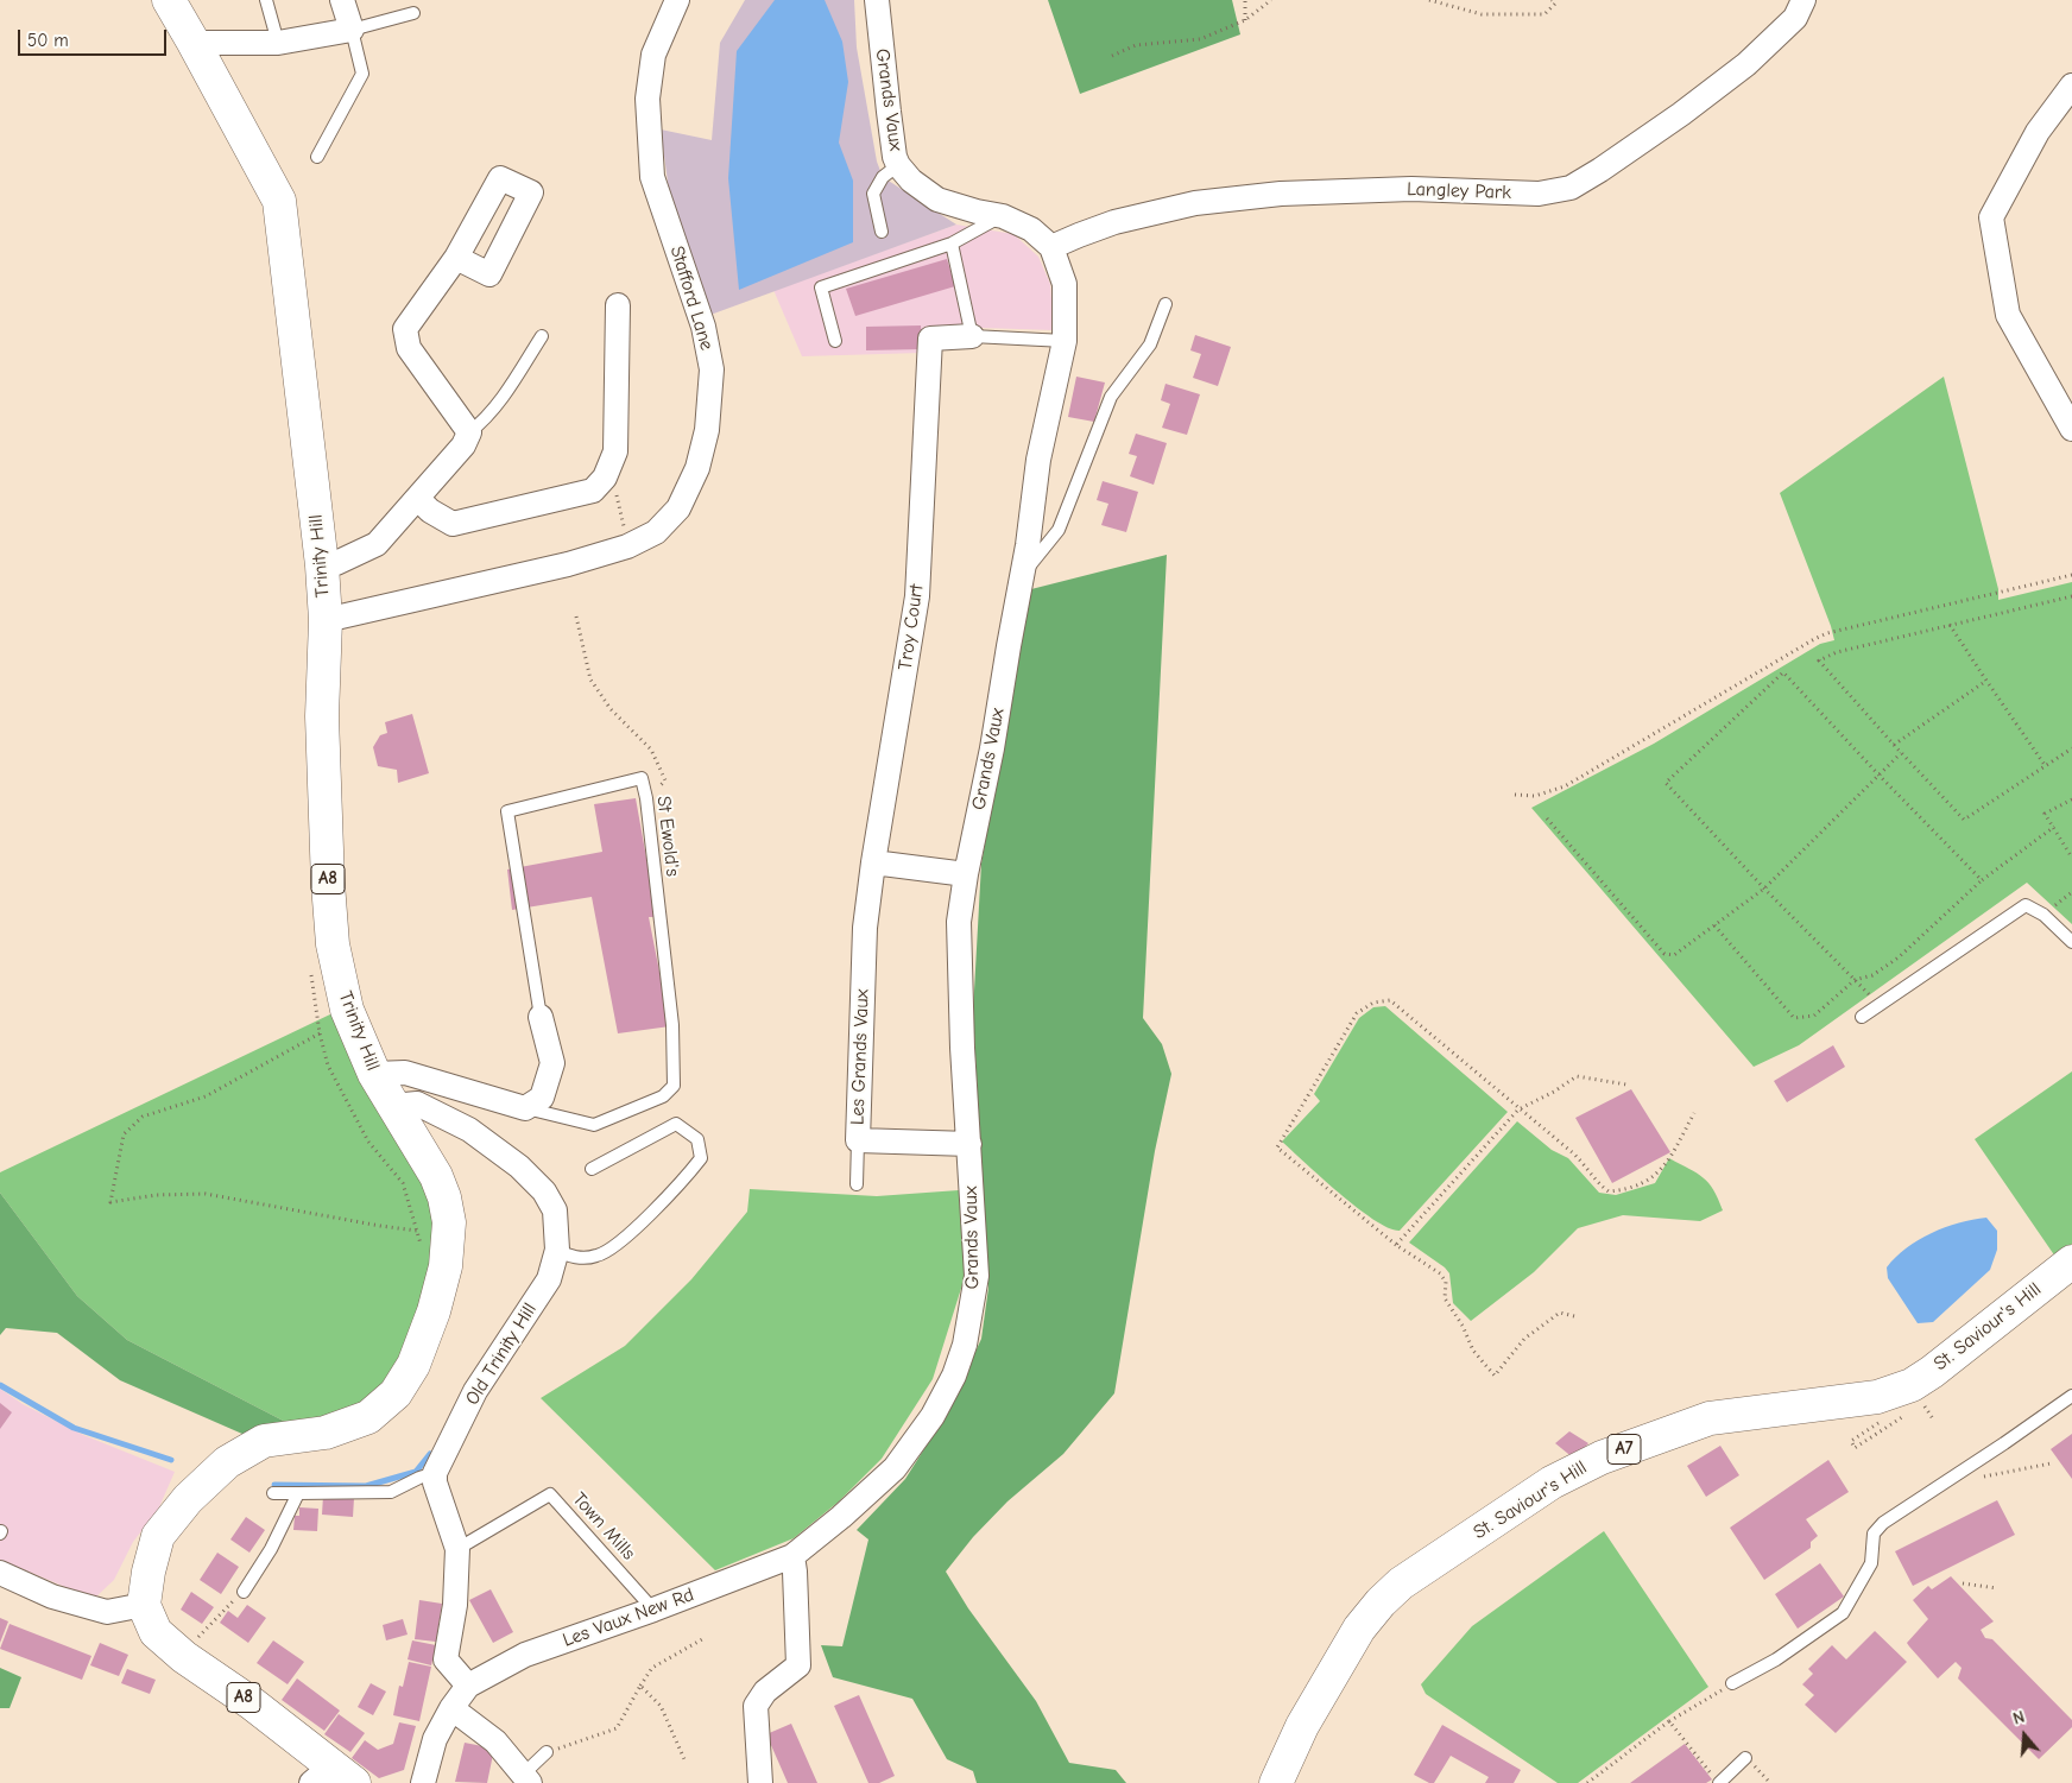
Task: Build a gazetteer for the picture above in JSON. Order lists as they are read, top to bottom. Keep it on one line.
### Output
{"streets":{"main road":["Trinity Hill","A8","St. Saviour's Hill","A7"],"street":["Grands Vaux","Langley Park","Stafford Lane","Troy Court","Les Grands Vaux","Old Trinity Hill","Les Vaux New Rd"],"lane":["St Ewold's","Town Mills"]},"crossings":[["Grands Vaux","Langley Park"],["Grands Vaux","Les Grands Vaux"],["Grands Vaux","Les Vaux New Rd"],["Stafford Lane","Trinity Hill"],["Trinity Hill","A8"],["Trinity Hill","Old Trinity Hill"],["Troy Court","Les Grands Vaux"],["Town Mills","Les Vaux New Rd"]],"scale_bar":"50 m","north":"top"}
